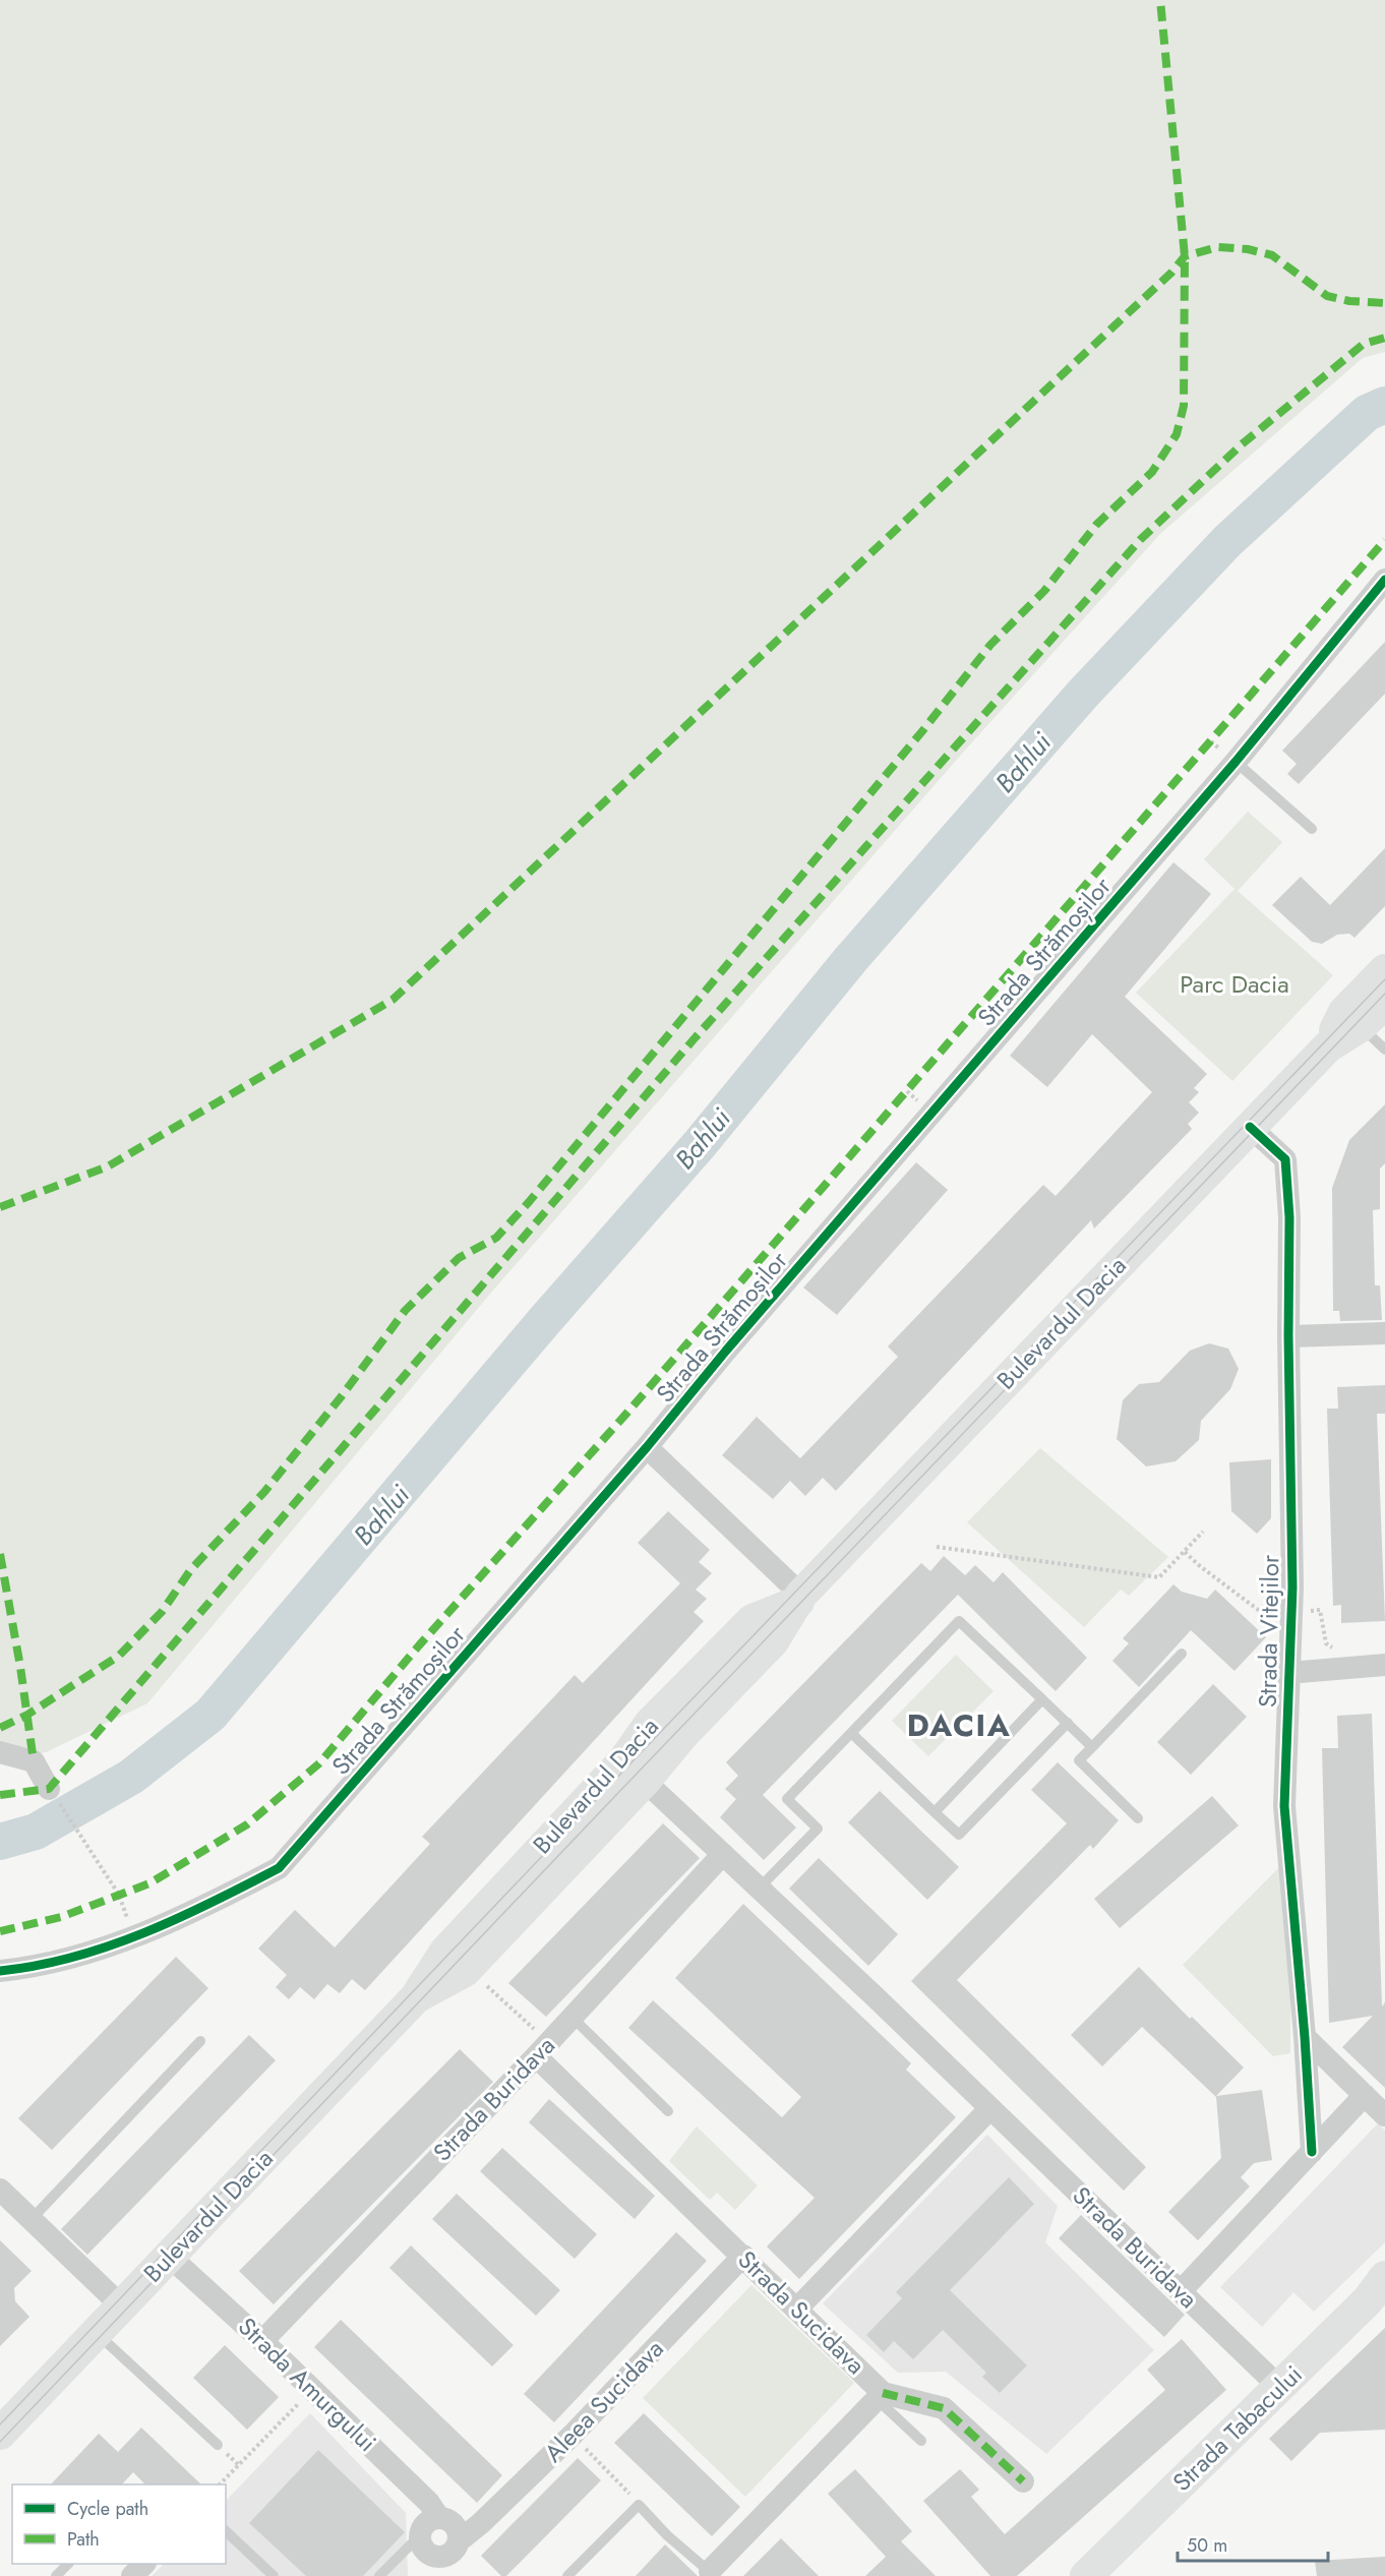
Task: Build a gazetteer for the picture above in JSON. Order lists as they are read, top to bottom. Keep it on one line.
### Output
{"streets":{"street":["Strada Strămoșilor","Bulevardul Dacia","Strada Vitejilor","Strada Buridava","Strada Sucidava","Strada Amurgului","Aleea Sucidava","Strada Tabacului"]},"crossings":[["Bulevardul Dacia","Strada Vitejilor"],["Bulevardul Dacia","Strada Buridava"],["Bulevardul Dacia","Strada Amurgului"],["Strada Buridava","Strada Sucidava"],["Strada Buridava","Strada Amurgului"],["Strada Buridava","Strada Tabacului"],["Strada Sucidava","Aleea Sucidava"],["Strada Amurgului","Aleea Sucidava"]],"districts":["DACIA"],"water":["Bahlui"],"parks":["Parc Dacia"],"legend":["Cycle path","Path"],"scale_bar":"50 m"}
